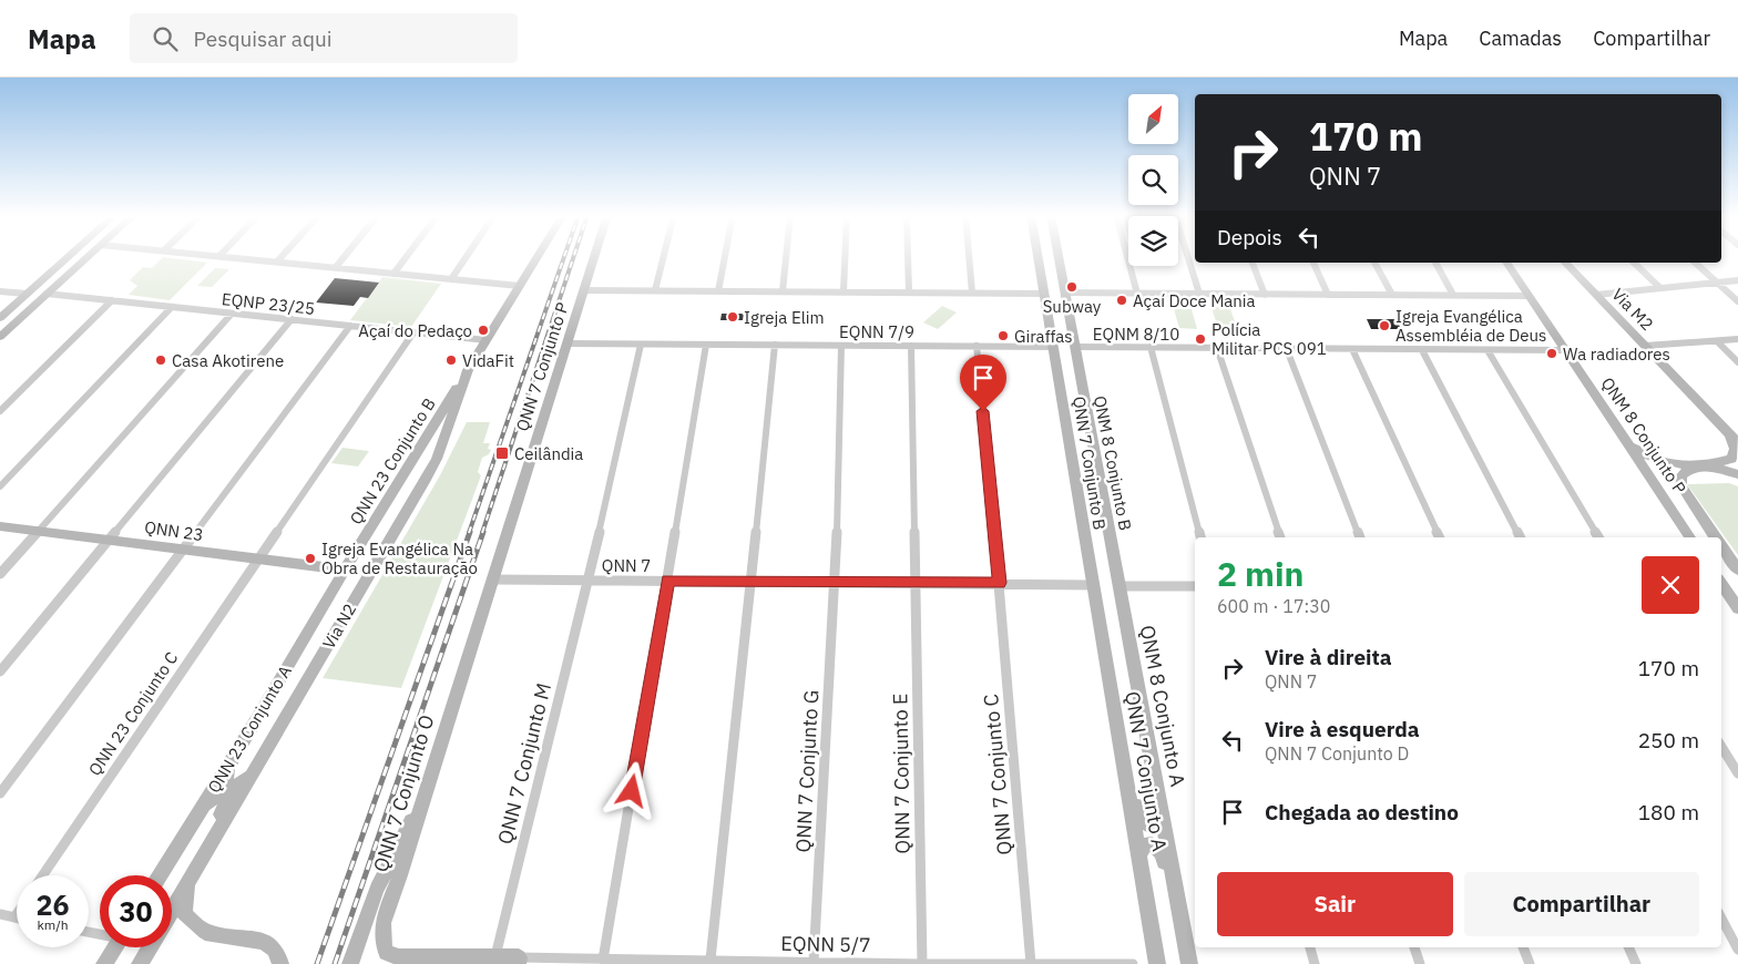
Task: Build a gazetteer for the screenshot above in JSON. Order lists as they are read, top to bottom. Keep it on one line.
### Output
{"streets":{"main road":["Via M2","QNN 7 Conjunto P","QNM 8 Conjunto P","QNN 23 Conjunto B","QNN 7 Conjunto B","QNM 8 Conjunto B","QNN 23","Via N2","QNM 8 Conjunto A","QNN 23 Conjunto A","QNN 7 Conjunto A","QNN 7 Conjunto O"],"street":["EQNP 23/25","EQNN 7/9","EQNM 8/10","QNN 7","QNN 23 Conjunto C","QNN 7 Conjunto M","QNN 7 Conjunto G","QNN 7 Conjunto E","QNN 7 Conjunto C","EQNN 5/7"]},"crossings":[["EQNP 23/25","Via N2"],["EQNP 23/25","QNN 23 Conjunto C"],["EQNN 7/9","QNN 7 Conjunto P"],["EQNN 7/9","QNN 7 Conjunto B"],["EQNN 7/9","QNN 7 Conjunto M"],["EQNN 7/9","QNN 7 Conjunto G"],["EQNN 7/9","QNN 7 Conjunto E"],["EQNN 7/9","QNN 7 Conjunto C"],["EQNM 8/10","QNM 8 Conjunto P"],["EQNM 8/10","QNM 8 Conjunto B"],["QNN 7 Conjunto P","QNN 7"],["QNN 7 Conjunto P","QNN 7 Conjunto O"],["QNN 23 Conjunto B","QNN 23"],["QNN 23 Conjunto B","Via N2"],["QNN 23 Conjunto B","QNN 23 Conjunto A"],["QNN 7 Conjunto B","QNN 7"],["QNN 7 Conjunto B","QNN 7 Conjunto A"],["QNM 8 Conjunto B","QNM 8 Conjunto A"],["QNN 23","QNN 23 Conjunto C"],["QNN 23","QNN 23 Conjunto A"],["QNN 7","QNN 7 Conjunto M"],["QNN 7","QNN 7 Conjunto G"],["QNN 7","QNN 7 Conjunto A"],["QNN 7","QNN 7 Conjunto E"],["QNN 7","QNN 7 Conjunto C"],["QNN 7","QNN 7 Conjunto O"],["QNN 7 Conjunto G","EQNN 5/7"],["QNN 7 Conjunto E","EQNN 5/7"],["QNN 7 Conjunto C","EQNN 5/7"]],"places":{"other":["Subway","Açaí Doce Mania","Igreja Elim","Igreja Evangélica Assembléia de Deus","Açaí do Pedaço","Giraffas","Polícia Militar PCS 091","Wa radiadores","Casa Akotirene","VidaFit","Igreja Evangélica Na Obra de Restauração"],"transit":["Ceilândia"]},"north":"top right","page":{"header":"Mapa","search":"Pesquisar aqui","nav":["Mapa","Camadas","Compartilhar"],"turn":["170 m","QNN 7"],"then":"Depois","heading":["2 min","600 m · 17:30"],"list":[{"name":"Vire à direita","note":"QNN 7","value":"170 m"},{"name":"Vire à esquerda","note":"QNN 7 Conjunto D","value":"250 m"},{"name":"Chegada ao destino","value":"180 m"}],"buttons":["Sair","Compartilhar"],"speed":"26 km/h","limit":"30"}}
